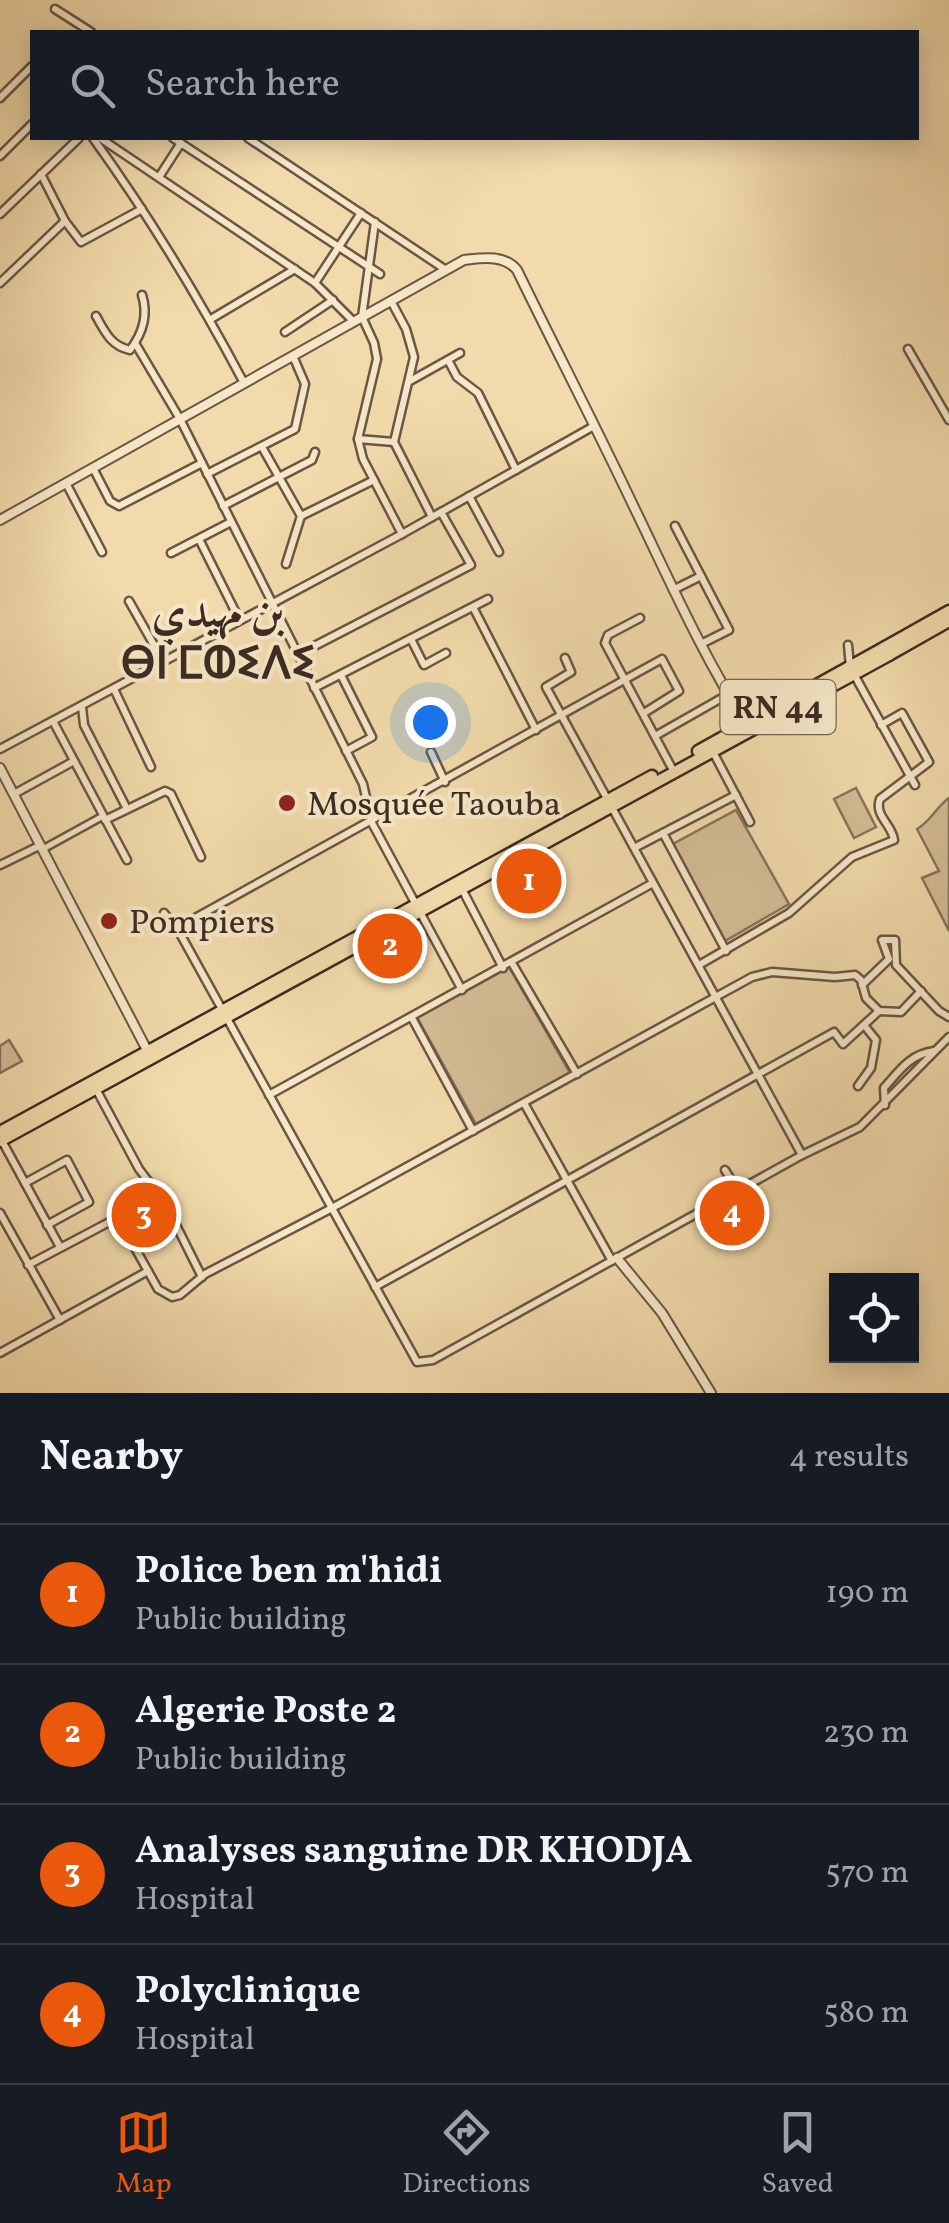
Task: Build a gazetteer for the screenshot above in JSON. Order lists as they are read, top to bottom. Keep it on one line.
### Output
{"streets":{"main road":["RN 44"]},"districts":["بن مهيدي ⴱⵏ ⵎⵀⵉⴷⵉ"],"places":["Mosquée Taouba","Pompiers"],"page":{"search":"Search here","pins":["1","2","4","3"],"heading":["Nearby","4 results"],"list":[{"mark":"1","name":"Police ben m'hidi","note":"Public building","value":"190 m"},{"mark":"2","name":"Algerie Poste 2","note":"Public building","value":"230 m"},{"mark":"3","name":"Analyses sanguine DR KHODJA","note":"Hospital","value":"570 m"},{"mark":"4","name":"Polyclinique","note":"Hospital","value":"580 m"}],"nav":["Map","Directions","Saved"]}}
